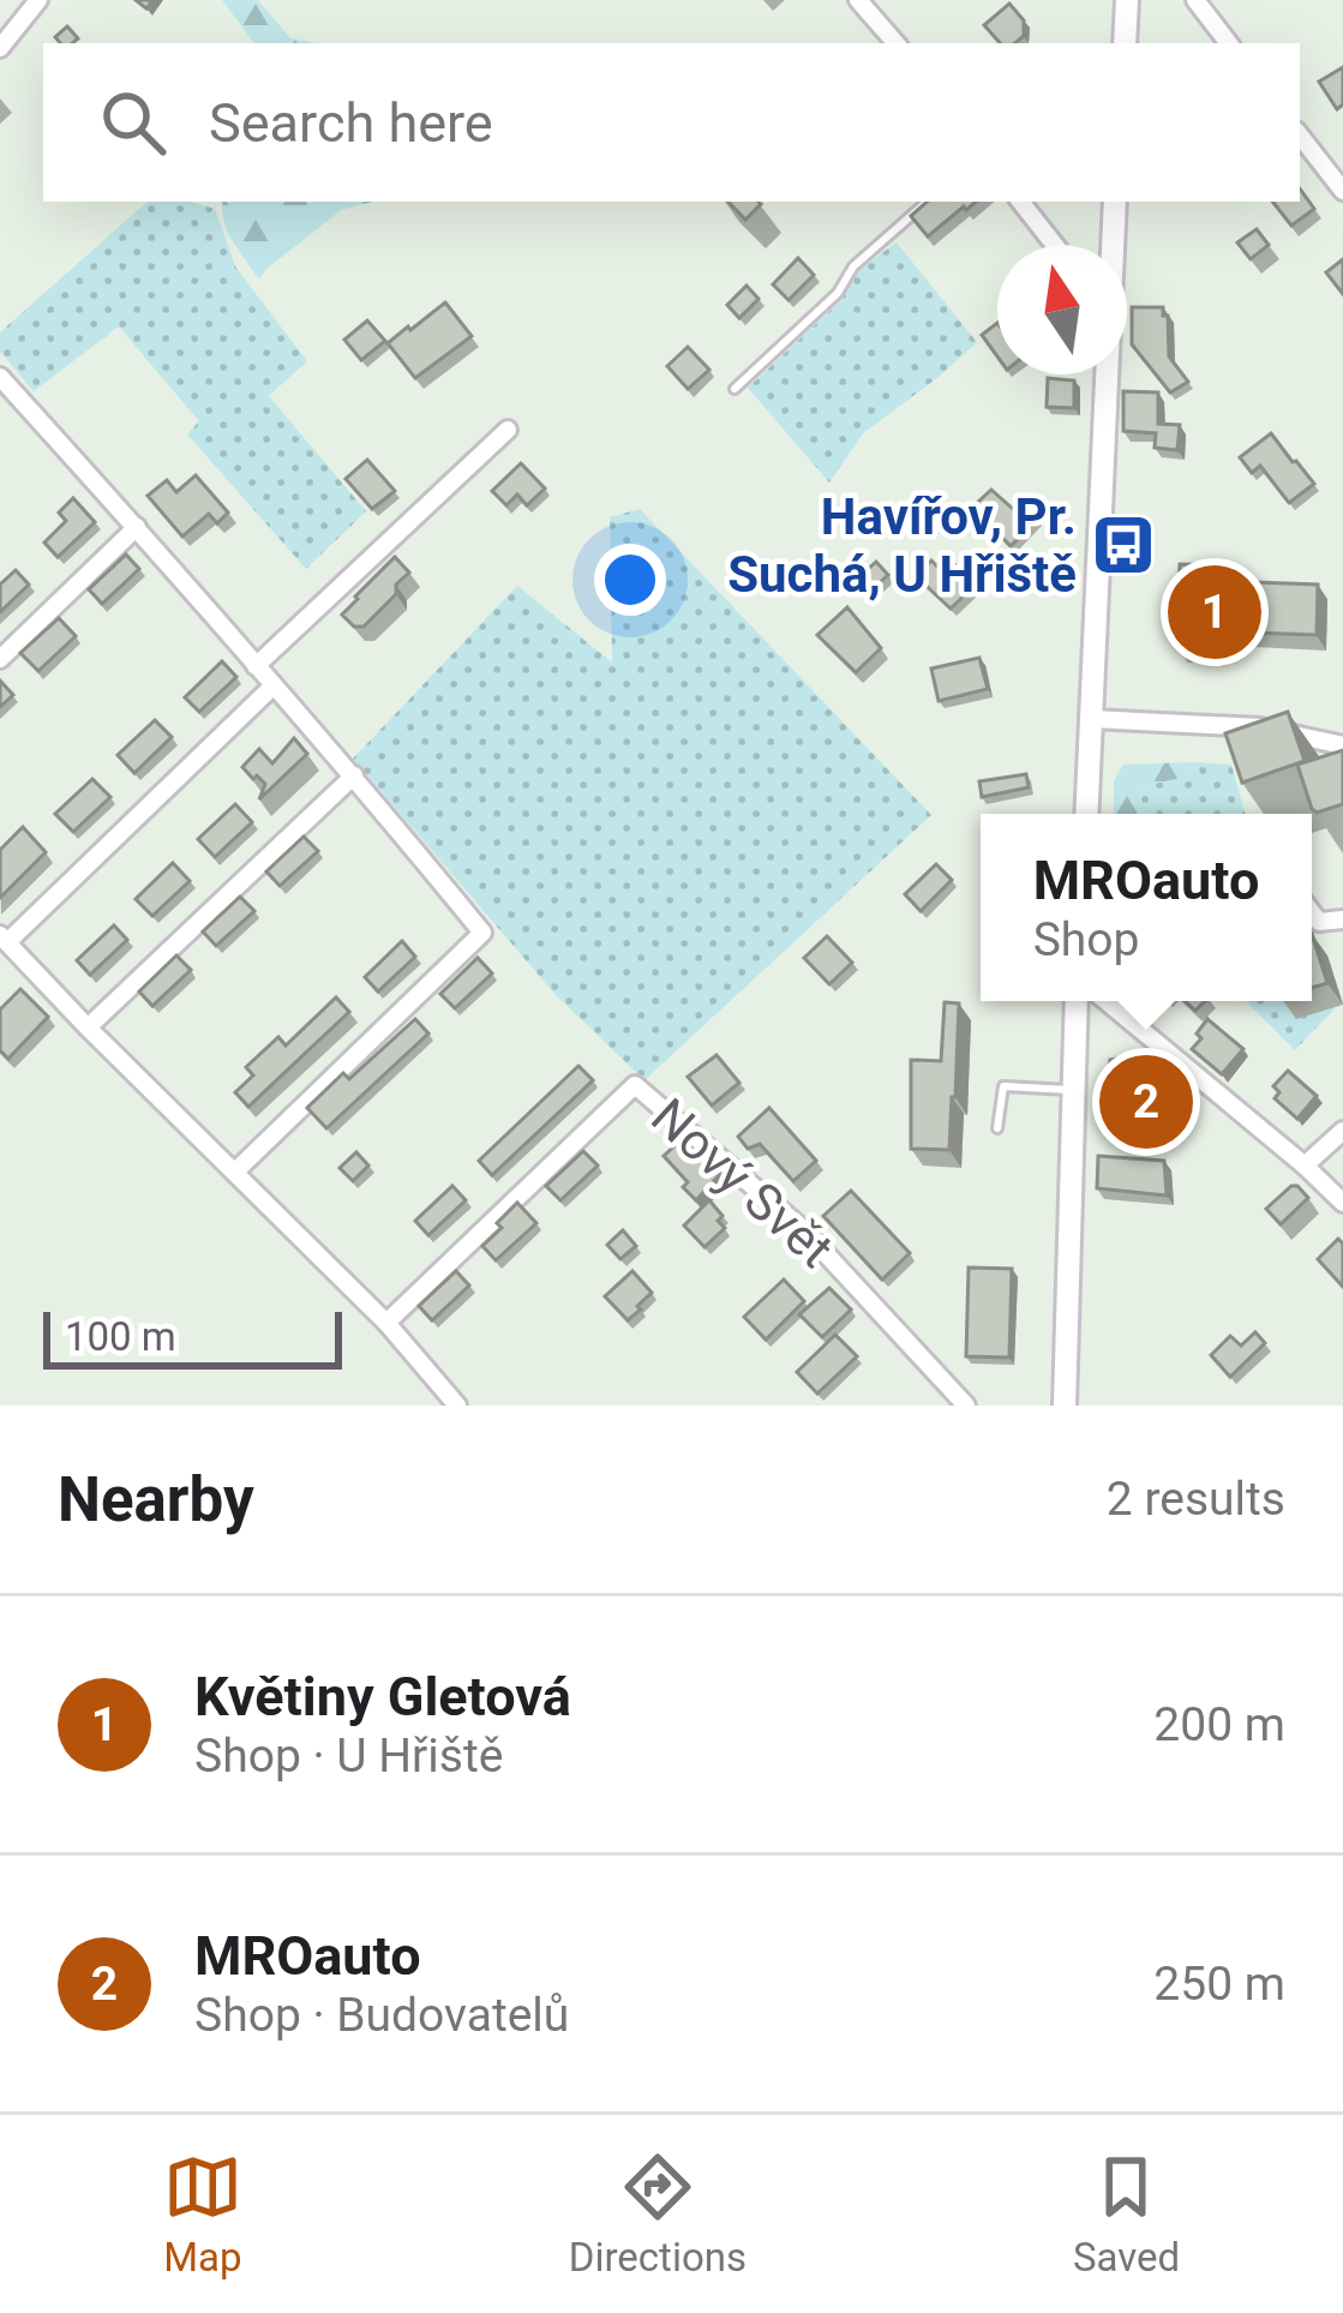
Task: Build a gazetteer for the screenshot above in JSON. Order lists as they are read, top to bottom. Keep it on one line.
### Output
{"streets":{"street":["Nový Svět"]},"places":{"bus stop":["Havířov, Pr. Suchá, U Hřiště"]},"scale_bar":"100 m","north":"top","page":{"search":"Search here","pins":["1","2"],"popup":["MROauto","Shop"],"scale":"100 m","heading":["Nearby","2 results"],"list":[{"mark":"1","name":"Květiny Gletová","note":"Shop · U Hřiště","value":"200 m"},{"mark":"2","name":"MROauto","note":"Shop · Budovatelů","value":"250 m"}],"nav":["Map","Directions","Saved"]}}
